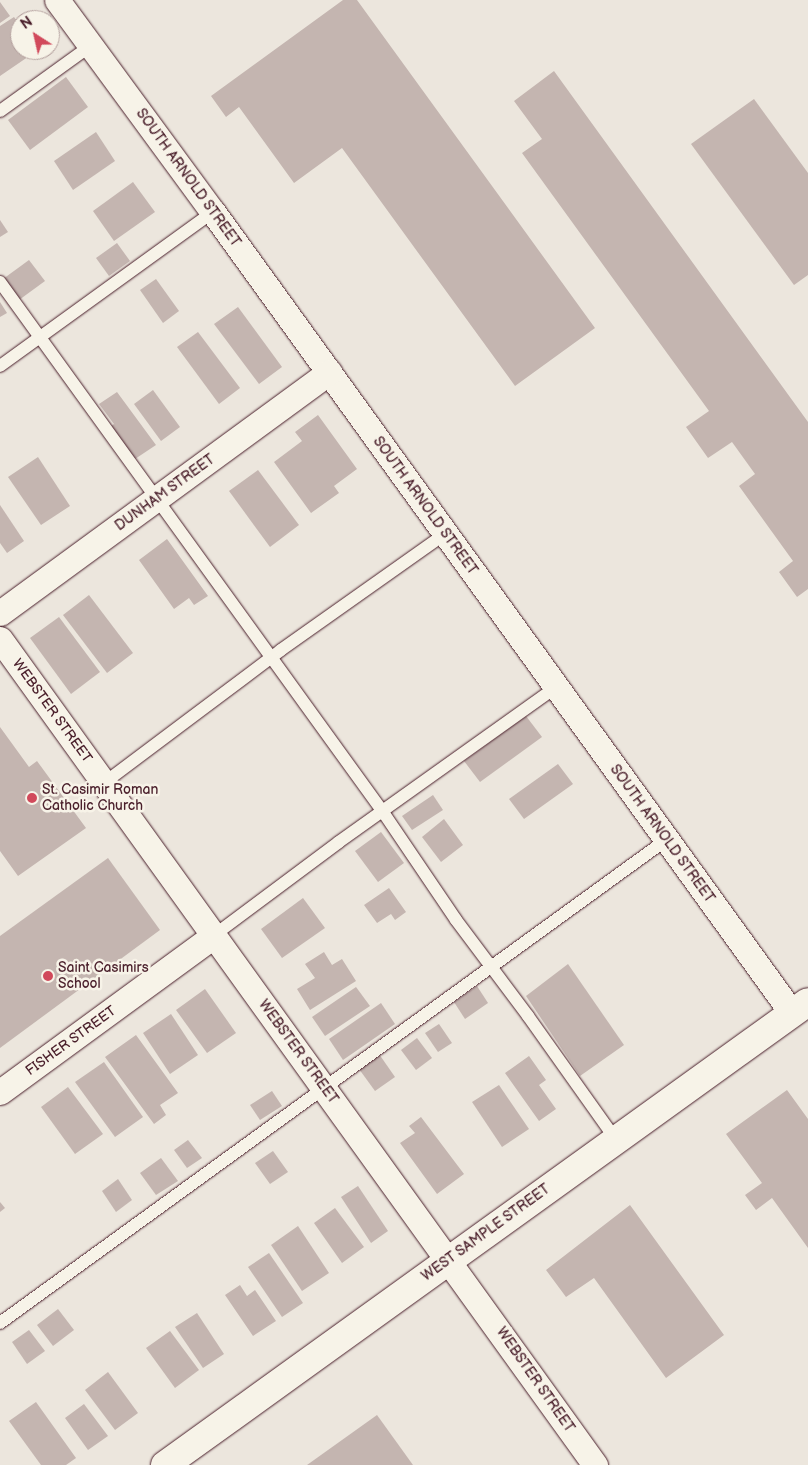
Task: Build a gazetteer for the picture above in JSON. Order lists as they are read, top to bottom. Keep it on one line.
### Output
{"streets":{"main road":["WEST SAMPLE STREET"],"street":["SOUTH ARNOLD STREET","DUNHAM STREET","WEBSTER STREET","FISHER STREET"]},"crossings":[["SOUTH ARNOLD STREET","DUNHAM STREET"],["SOUTH ARNOLD STREET","WEST SAMPLE STREET"],["WEBSTER STREET","FISHER STREET"],["WEBSTER STREET","WEST SAMPLE STREET"]],"places":["St. Casimir Roman Catholic Church","Saint Casimirs School"],"north":"top left"}
